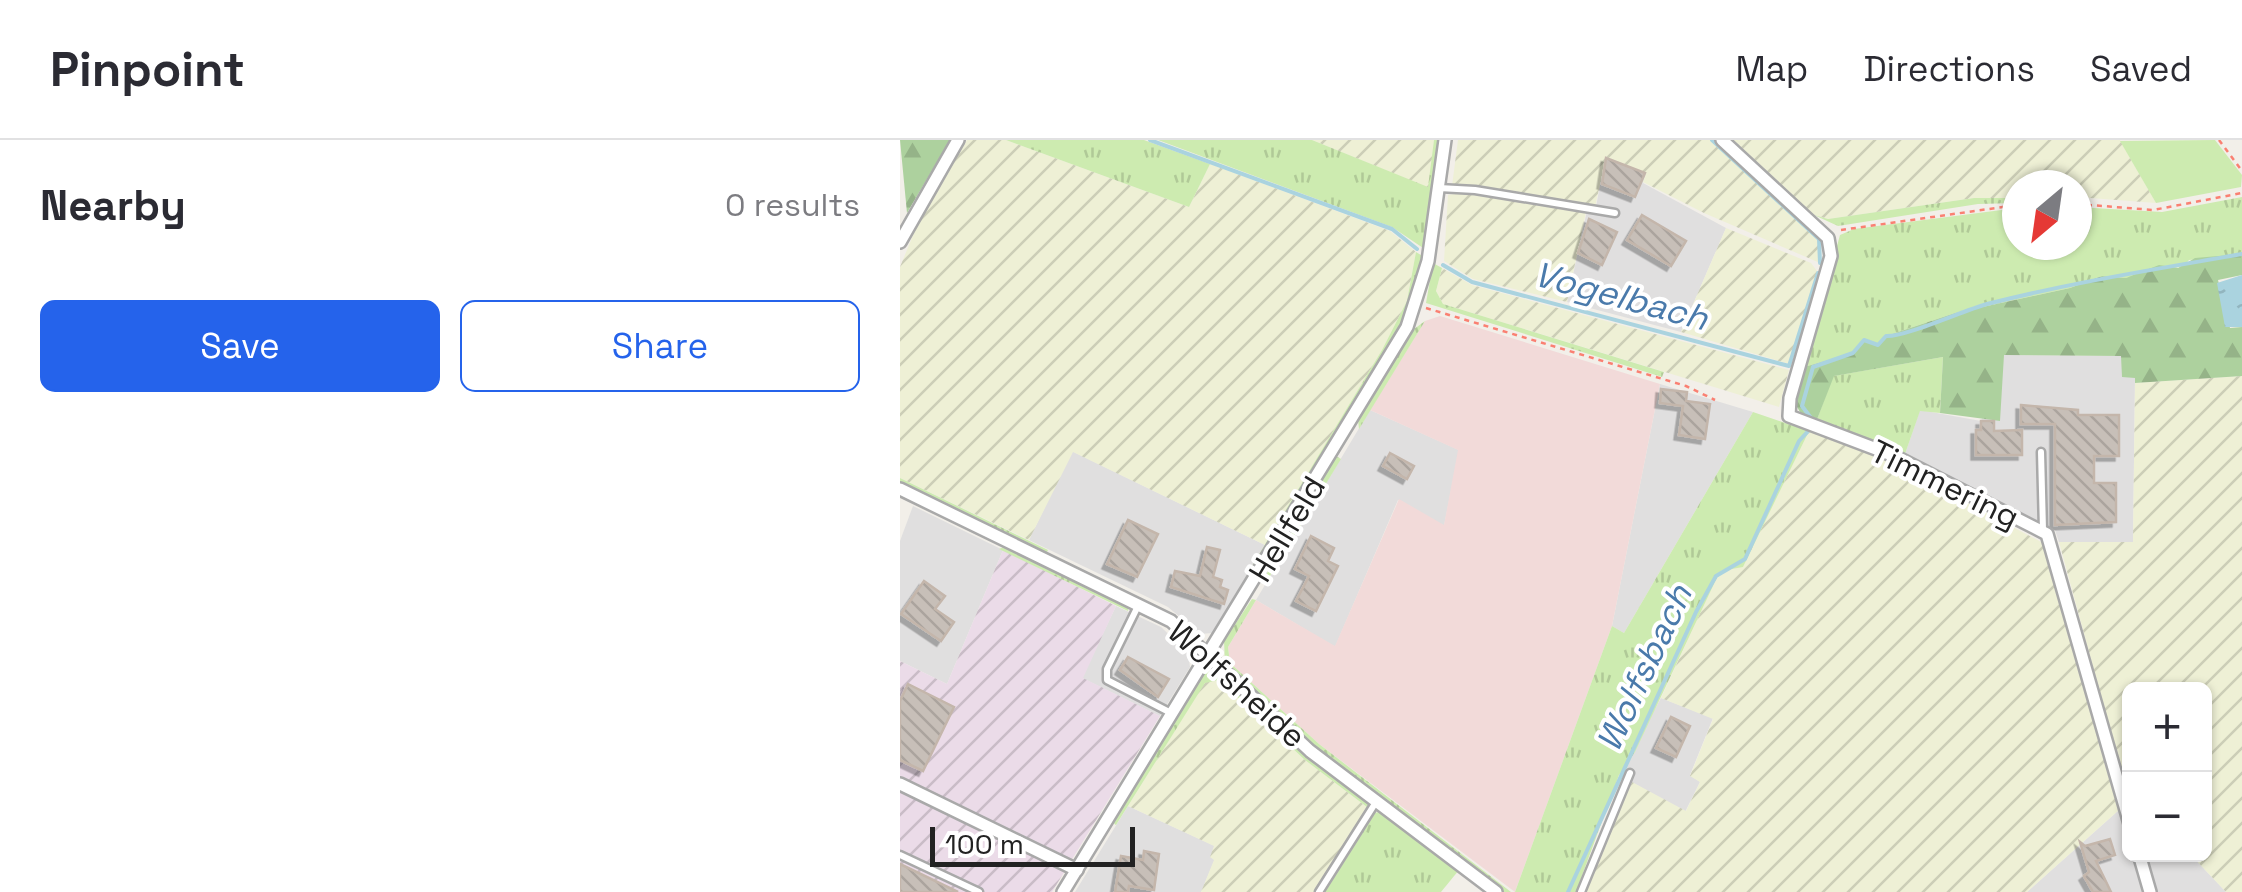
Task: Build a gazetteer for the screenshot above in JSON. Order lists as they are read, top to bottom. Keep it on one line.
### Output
{"streets":{"street":["Timmering","Hellfeld","Wolfsheide"]},"crossings":[["Hellfeld","Wolfsheide"]],"water":["Vogelbach","Wolfsbach"],"scale_bar":"100 m","north":"bottom left","page":{"header":"Pinpoint","nav":["Map","Directions","Saved"],"heading":["Nearby","0 results"],"buttons":["Save","Share"],"map_buttons":["+","−"],"scale":"100 m"}}
